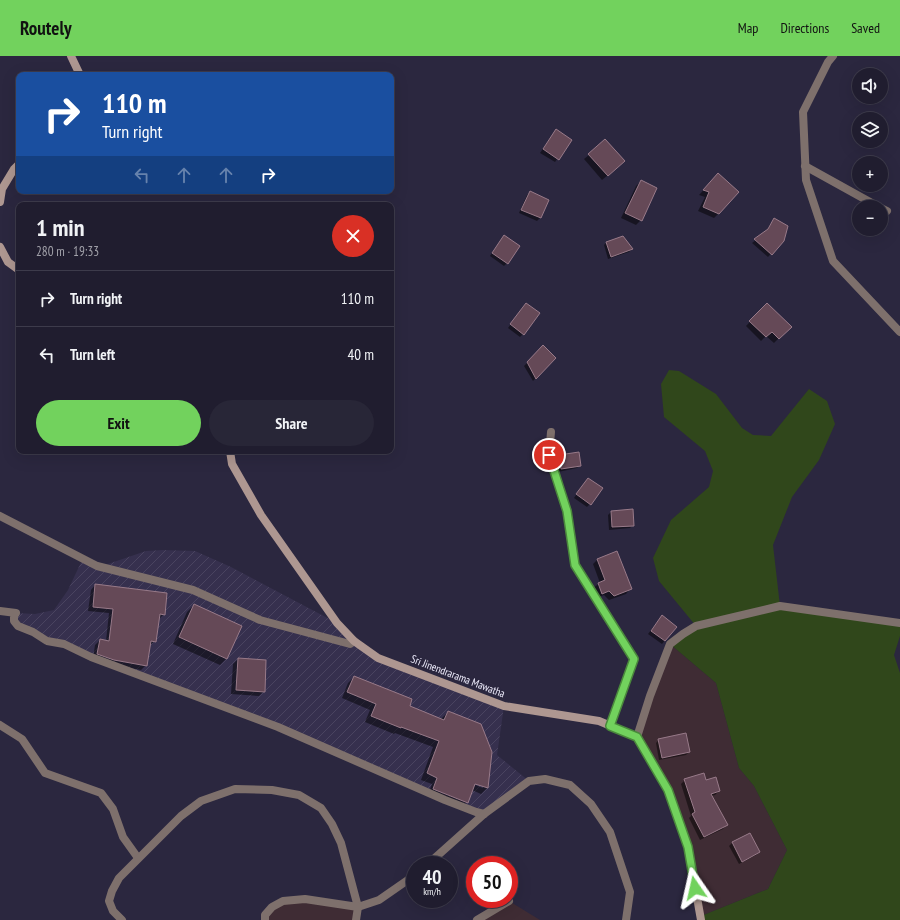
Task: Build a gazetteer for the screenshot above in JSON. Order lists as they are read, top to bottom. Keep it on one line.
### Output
{"streets":{"main road":["Sri Jinendrarama Mawatha"]},"page":{"header":"Routely","nav":["Map","Directions","Saved"],"map_buttons":["+","−"],"turn":["110 m","Turn right"],"heading":["1 min","280 m · 19:33"],"list":[{"name":"Turn right","value":"110 m"},{"name":"Turn left","value":"40 m"}],"buttons":["Exit","Share"],"speed":"40 km/h","limit":"50"}}
